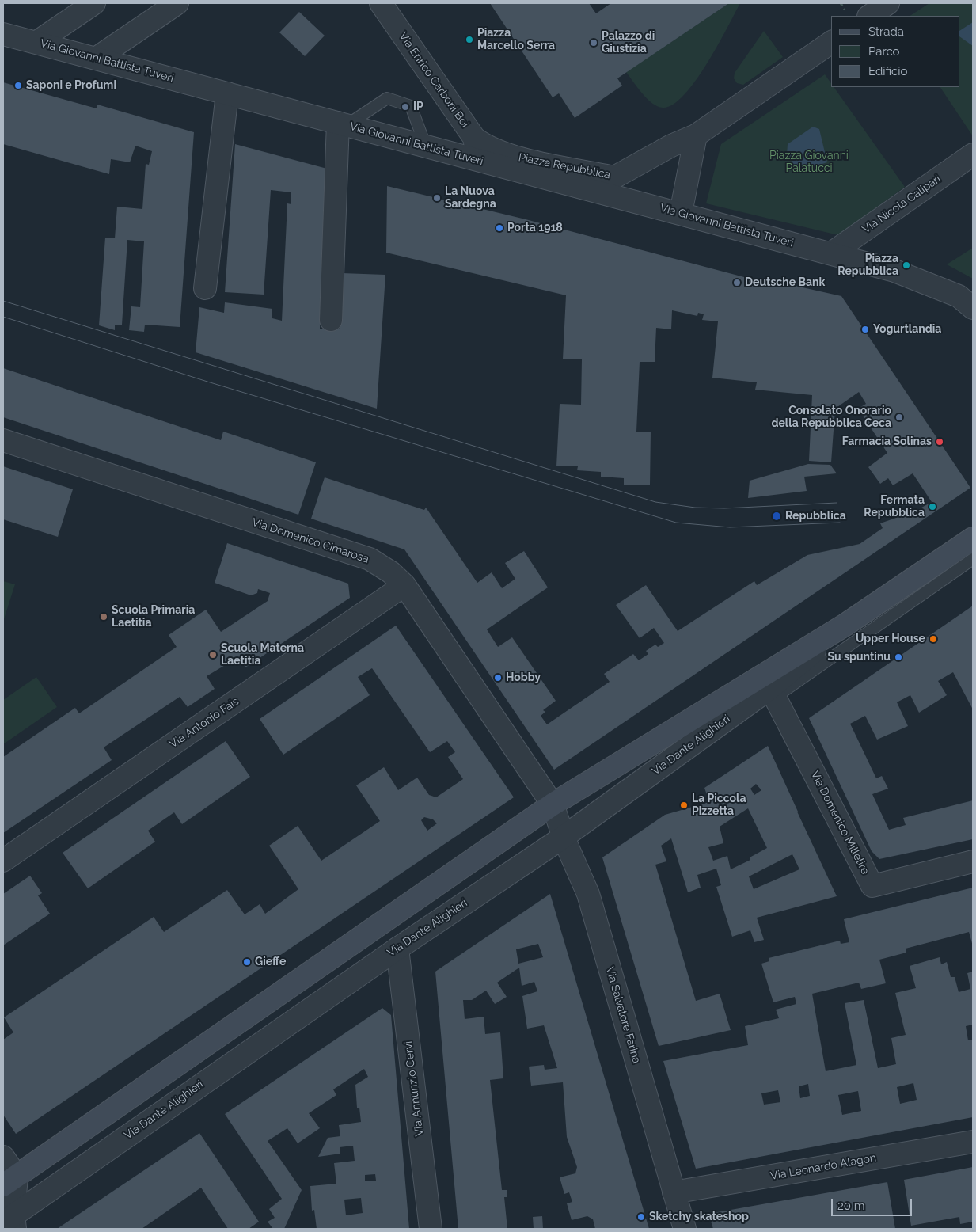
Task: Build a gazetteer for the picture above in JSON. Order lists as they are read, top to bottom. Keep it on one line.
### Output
{"streets":{"main road":["Via Dante Alighieri"],"street":["Via Giovanni Battista Tuveri","Via Enrico Carboni Boi","Piazza Repubblica","Via Nicola Calipari","Via Domenico Cimarosa","Via Antonio Fais","Via Domenico Millelire","Via Salvatore Farina","Via Annunzio Cervi","Via Leonardo Alagon"]},"crossings":[["Via Giovanni Battista Tuveri","Via Enrico Carboni Boi"],["Via Giovanni Battista Tuveri","Via Nicola Calipari"],["Via Enrico Carboni Boi","Piazza Repubblica"],["Via Domenico Cimarosa","Via Antonio Fais"],["Via Domenico Cimarosa","Via Dante Alighieri"],["Via Domenico Cimarosa","Via Salvatore Farina"],["Via Dante Alighieri","Via Domenico Millelire"],["Via Dante Alighieri","Via Salvatore Farina"],["Via Dante Alighieri","Via Annunzio Cervi"],["Via Salvatore Farina","Via Leonardo Alagon"]],"parks":["Piazza Giovanni Palatucci"],"places":["Piazza Marcello Serra","Palazzo di Giustizia","Saponi e Profumi","IP","La Nuova Sardegna","Porta 1918","Piazza Repubblica","Deutsche Bank","Yogurtlandia","Consolato Onorario della Repubblica Ceca","Farmacia Solinas","Fermata Repubblica","Repubblica","Scuola Primaria Laetitia","Upper House","Scuola Materna Laetitia","Su spuntinu","Hobby","La Piccola Pizzetta","Gieffe","Sketchy skateshop"],"legend":["Strada","Parco","Edificio"],"scale_bar":"20 m"}
